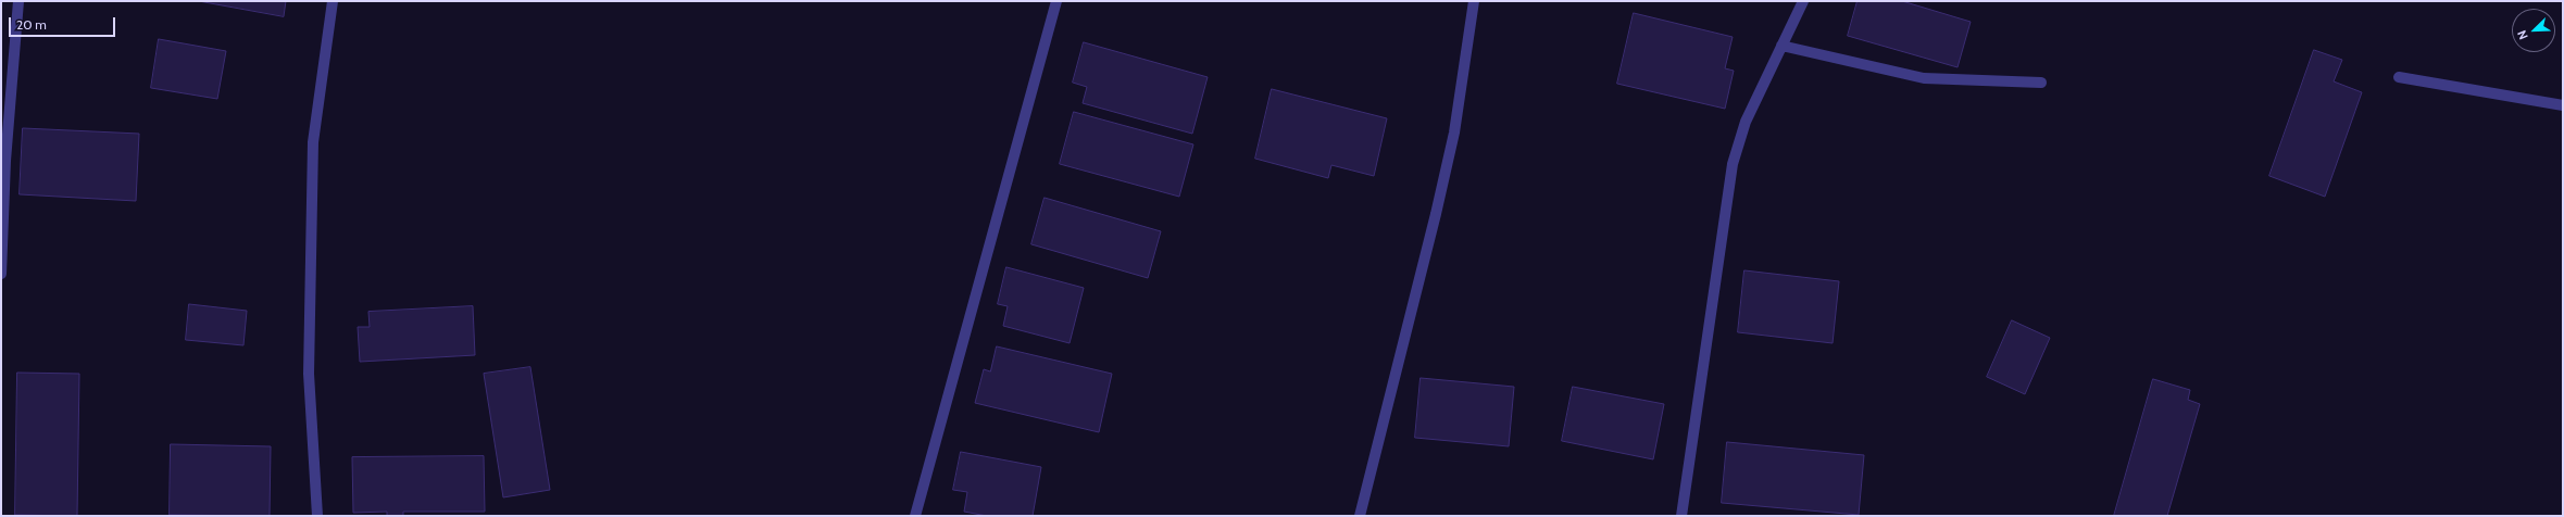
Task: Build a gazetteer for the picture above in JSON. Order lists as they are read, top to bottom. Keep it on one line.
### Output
{"scale_bar":"20 m","north":"bottom left"}
